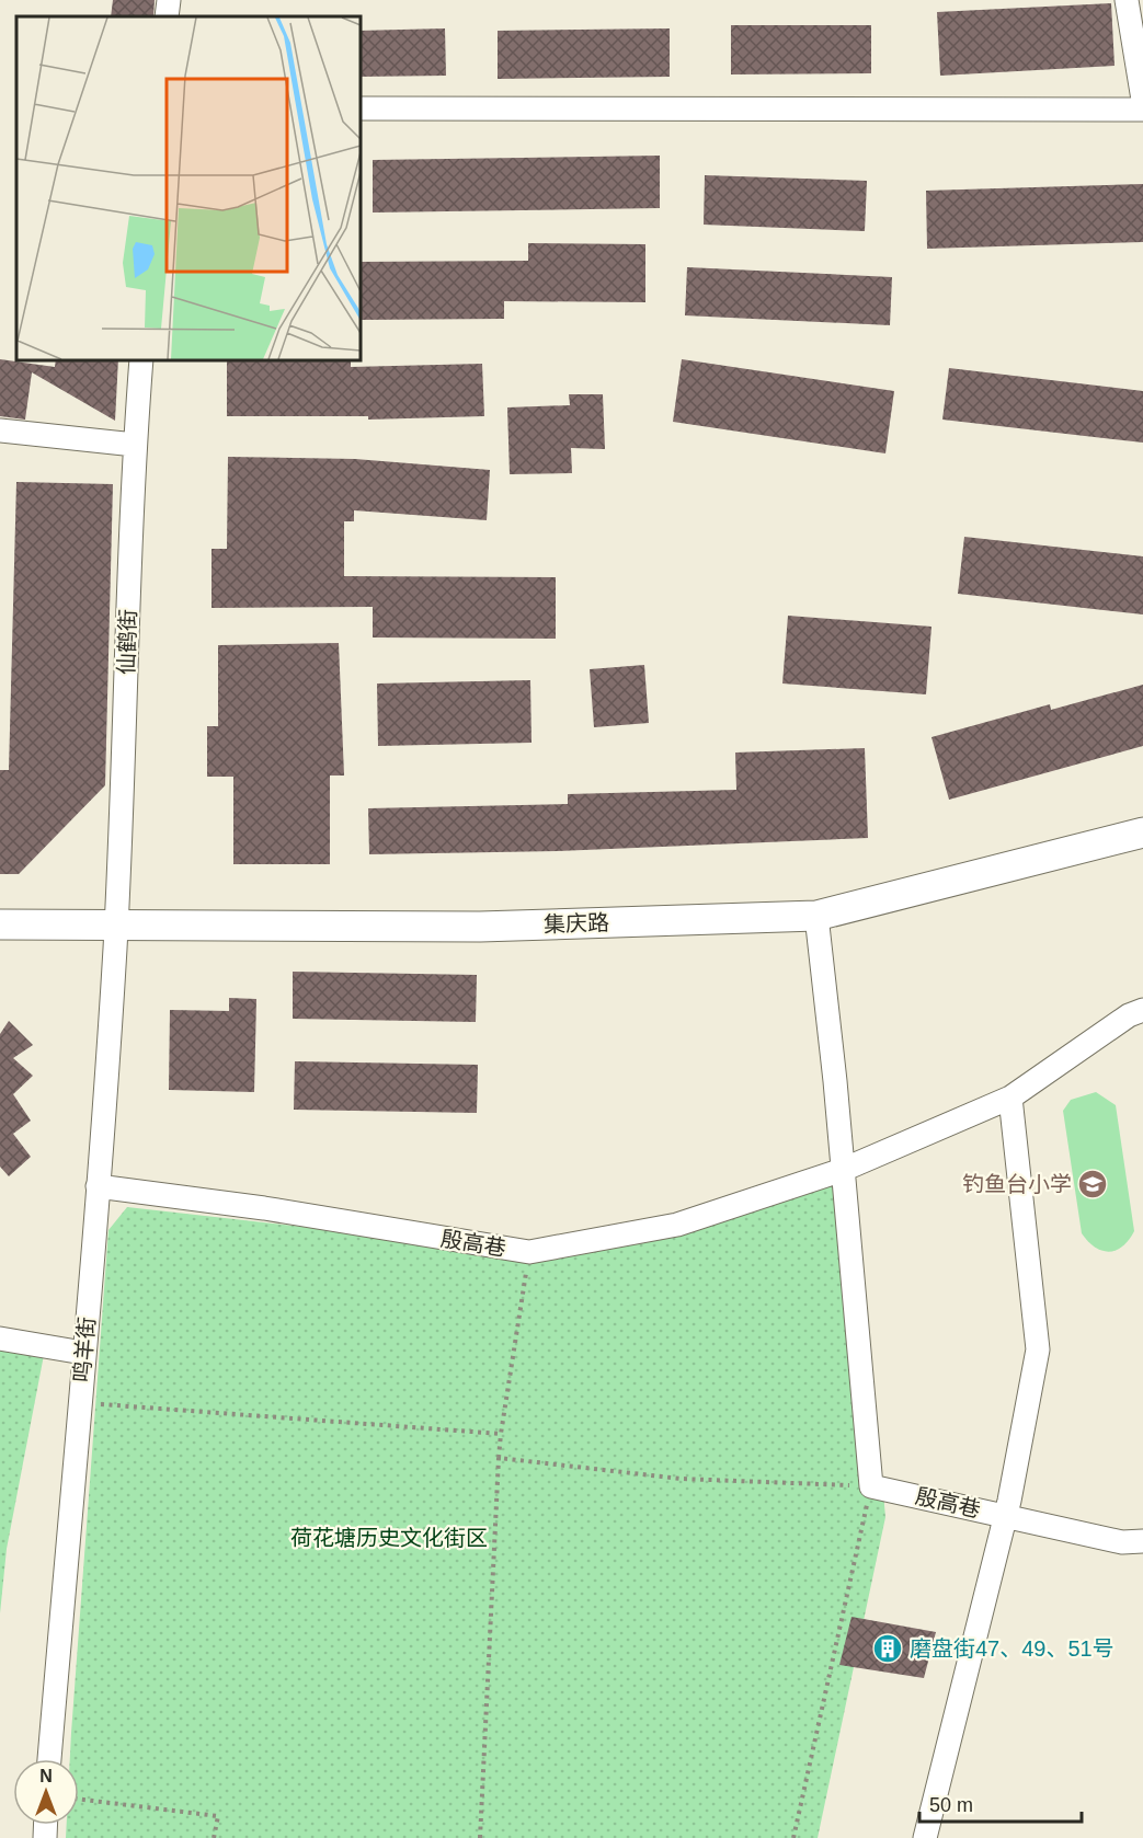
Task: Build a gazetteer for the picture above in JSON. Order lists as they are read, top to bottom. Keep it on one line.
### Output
{"streets":{"main road":["集庆路"],"street":["仙鹤街","殷高巷","鸣羊街"]},"crossings":[["仙鹤街","集庆路"],["仙鹤街","鸣羊街"],["集庆路","鸣羊街"],["殷高巷","鸣羊街"]],"parks":["荷花塘历史文化街区"],"places":{"school or university":["钓鱼台小学"],"building":["磨盘街47、49、51号"]},"scale_bar":"50 m","north":"top"}
